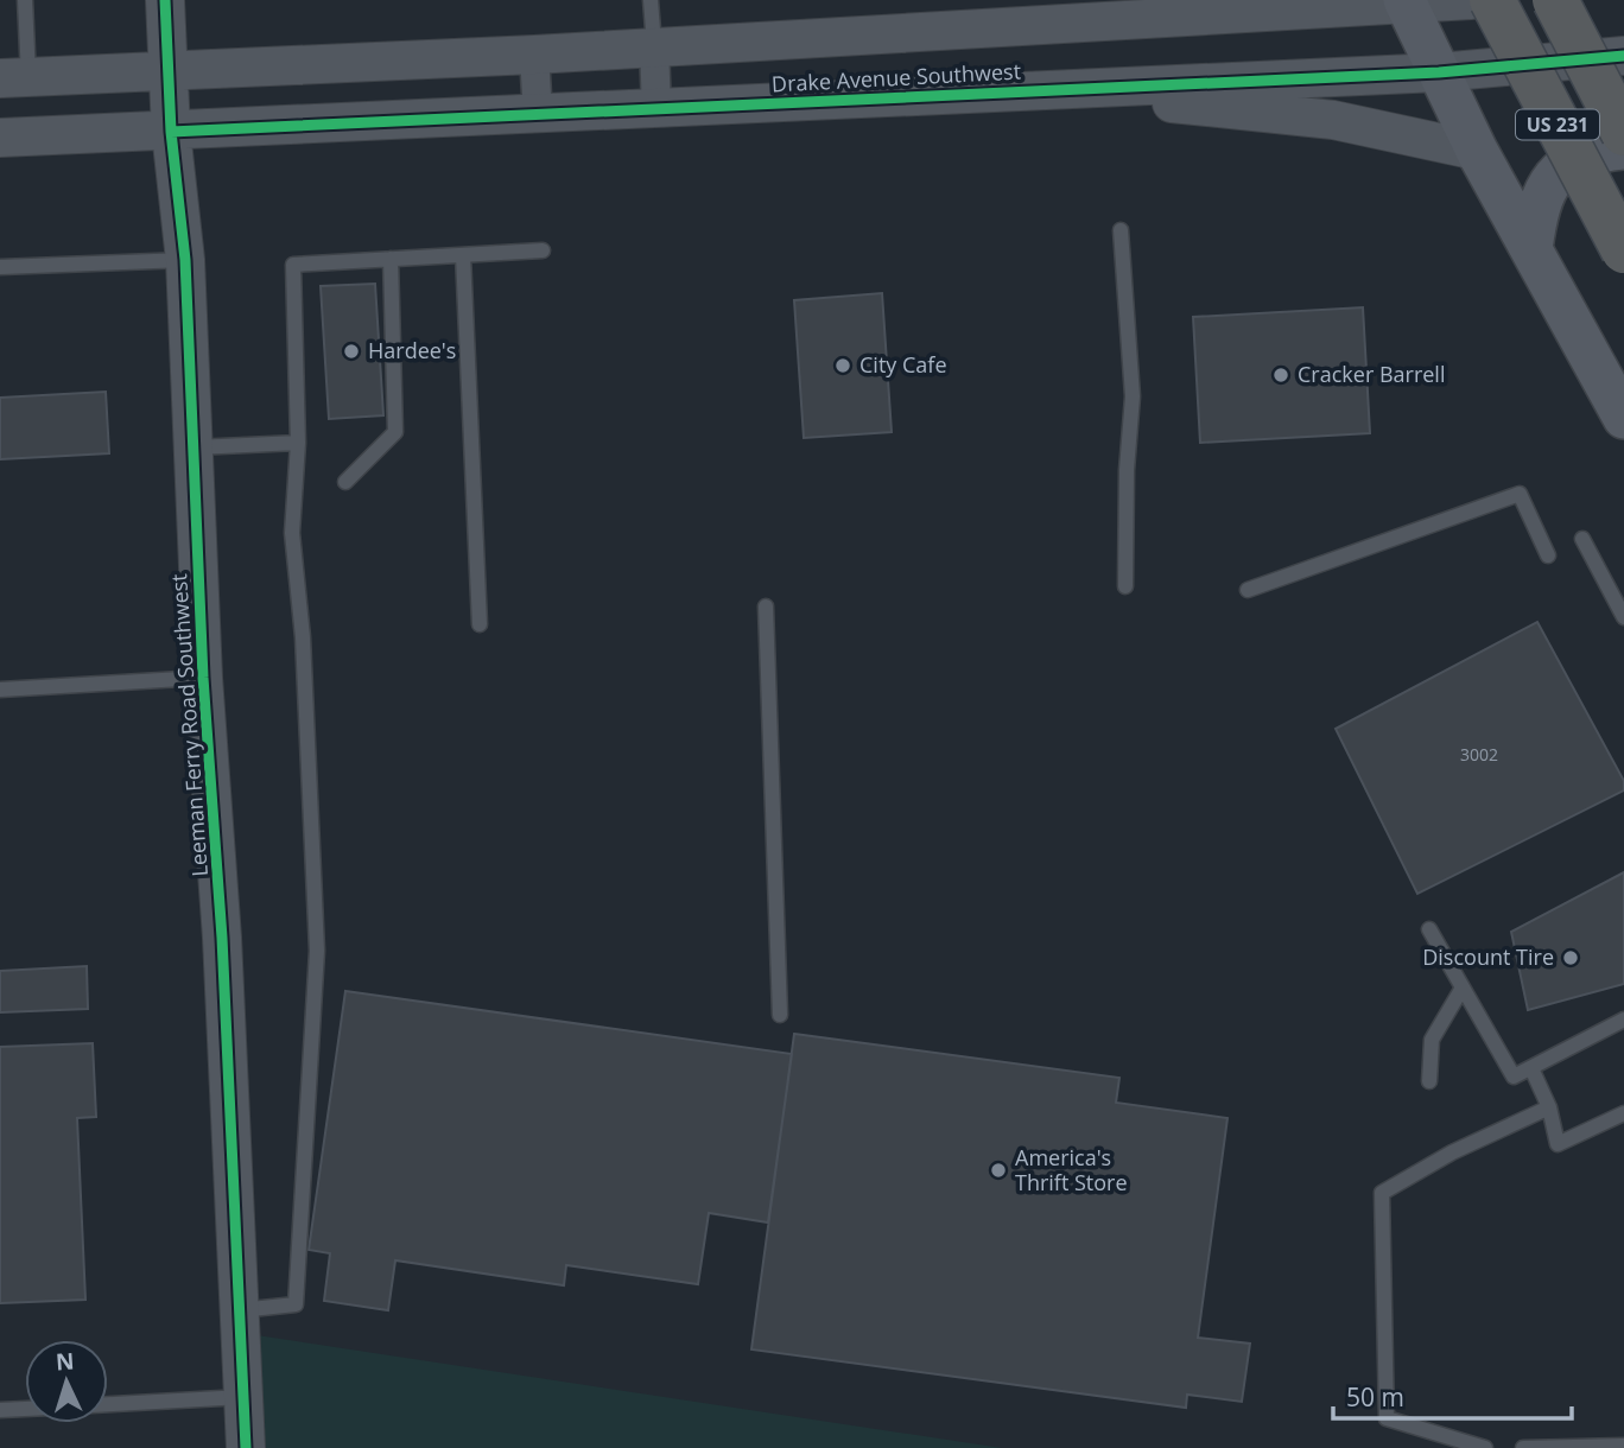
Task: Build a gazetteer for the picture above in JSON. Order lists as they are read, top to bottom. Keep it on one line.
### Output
{"streets":{"highway":["US 231"],"street":["Drake Avenue Southwest","Leeman Ferry Road Southwest"]},"crossings":[["Drake Avenue Southwest","Leeman Ferry Road Southwest"]],"places":["Hardee's","City Cafe","Cracker Barrell","Discount Tire","America's Thrift Store"],"house_numbers":["3002"],"scale_bar":"50 m","north":"top"}
